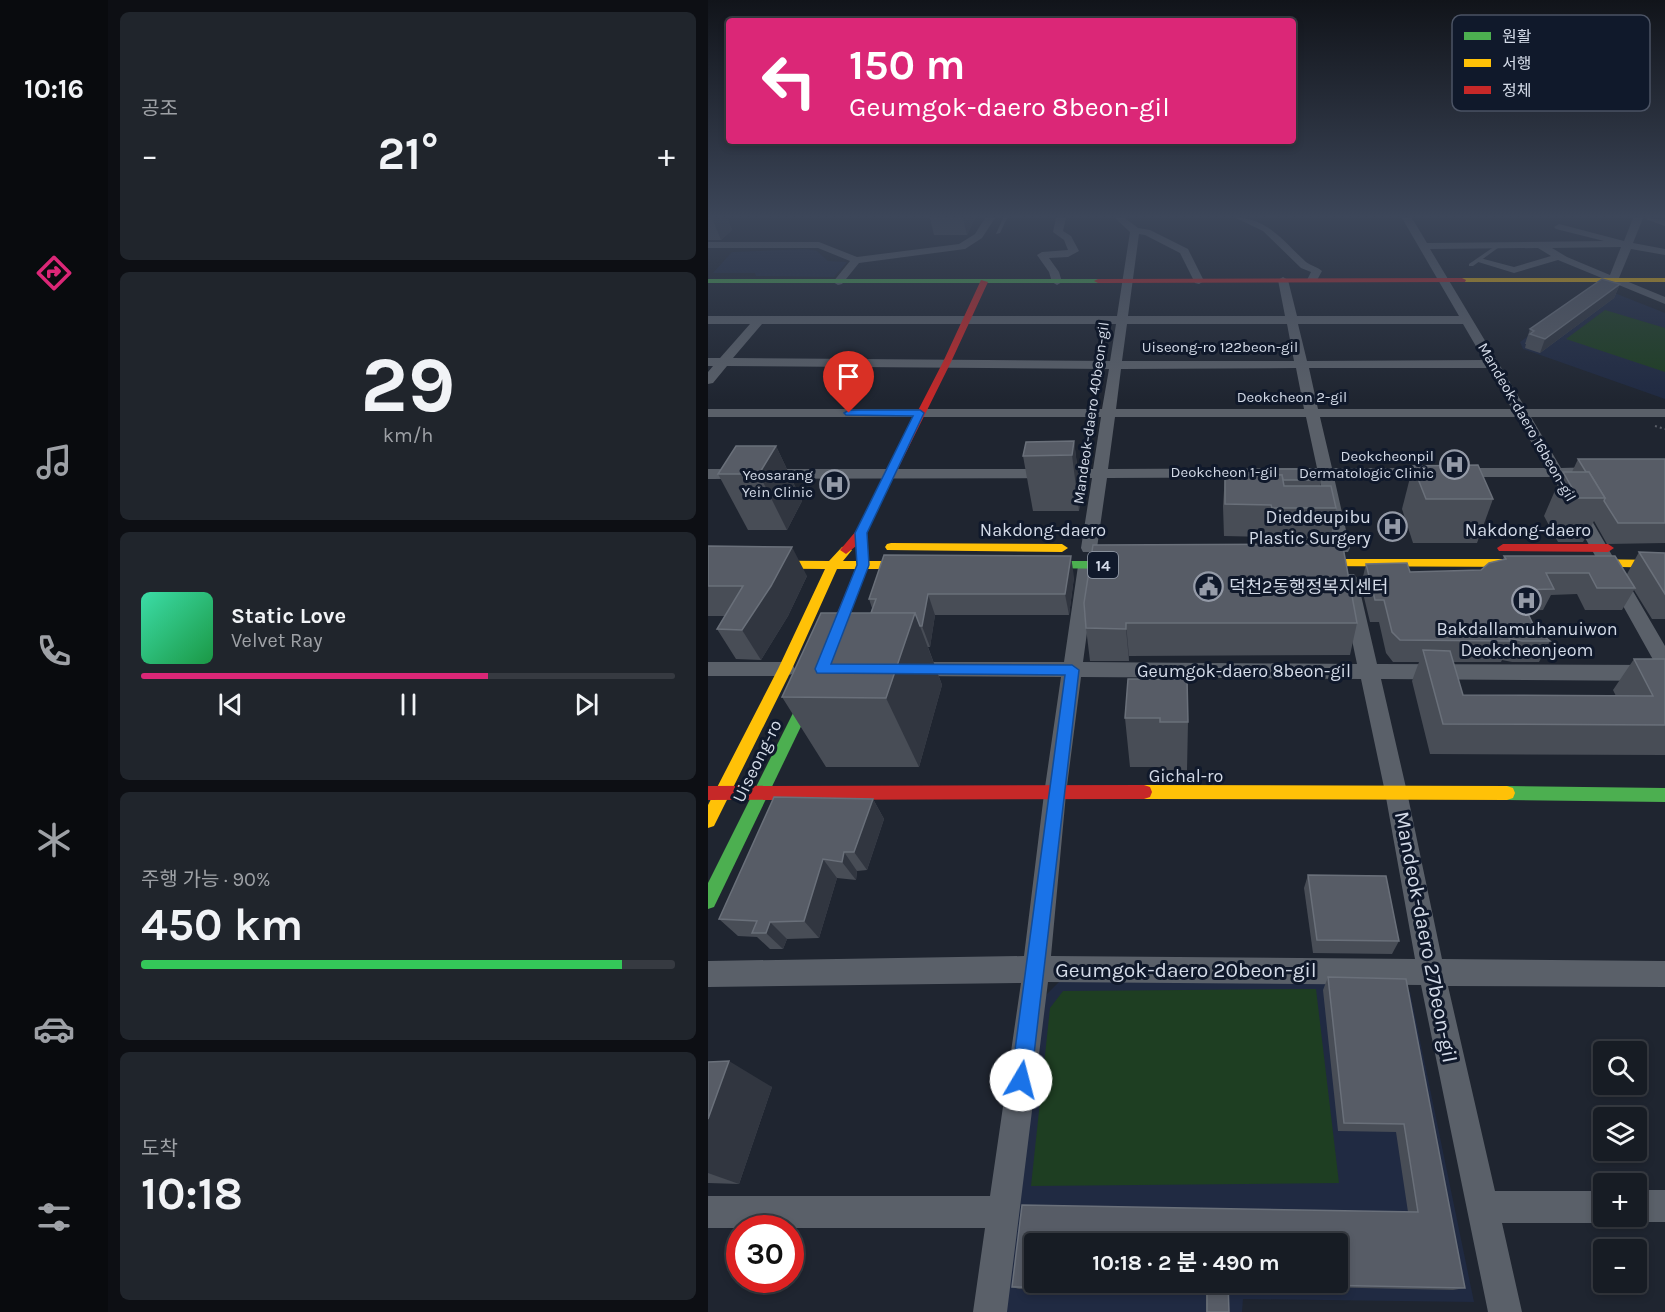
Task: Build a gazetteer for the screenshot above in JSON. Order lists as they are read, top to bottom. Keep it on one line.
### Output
{"streets":{"main road":["Nakdong-daero","14","Uiseong-ro","Gichal-ro"],"street":["Uiseong-ro 122beon-gil","Deokcheon 2-gil","Mandeok-daero 40beon-gil","Mandeok-daero 16beon-gil","Deokcheon 1-gil","Geumgok-daero 8beon-gil","Mandeok-daero 27beon-gil","Geumgok-daero 20beon-gil"]},"crossings":[["Uiseong-ro 122beon-gil","Mandeok-daero 40beon-gil"],["Uiseong-ro 122beon-gil","Mandeok-daero 16beon-gil"],["Uiseong-ro 122beon-gil","Uiseong-ro"],["Uiseong-ro 122beon-gil","Mandeok-daero 27beon-gil"],["Deokcheon 2-gil","Mandeok-daero 40beon-gil"],["Deokcheon 2-gil","Mandeok-daero 16beon-gil"],["Deokcheon 2-gil","Uiseong-ro"],["Deokcheon 2-gil","Mandeok-daero 27beon-gil"],["Mandeok-daero 40beon-gil","Deokcheon 1-gil"],["Mandeok-daero 40beon-gil","Nakdong-daero"],["Mandeok-daero 40beon-gil","14"],["Mandeok-daero 40beon-gil","Geumgok-daero 8beon-gil"],["Mandeok-daero 40beon-gil","Gichal-ro"],["Mandeok-daero 40beon-gil","Geumgok-daero 20beon-gil"],["Mandeok-daero 16beon-gil","Deokcheon 1-gil"],["Mandeok-daero 16beon-gil","Nakdong-daero"],["Deokcheon 1-gil","Uiseong-ro"],["Deokcheon 1-gil","Mandeok-daero 27beon-gil"],["Nakdong-daero","14"],["Nakdong-daero","Uiseong-ro"],["Geumgok-daero 8beon-gil","Mandeok-daero 27beon-gil"],["Uiseong-ro","Gichal-ro"],["Gichal-ro","Mandeok-daero 27beon-gil"],["Mandeok-daero 27beon-gil","Geumgok-daero 20beon-gil"]],"places":{"hospital":["Deokcheonpil Dermatologic Clinic","Yeosarang Yein Clinic","Dieddeupibu Plastic Surgery","Bakdallamuhanuiwon Deokcheonjeom"],"public building":["덕천2동행정복지센터"]},"legend":["원활","서행","정체"],"page":{"tabs":"10:16","tile":["공조",["29","km/h"],["주행 가능 · 90%","450 km"],["도착","10:18"]],"turn":["150 m","Geumgok-daero 8beon-gil"],"heat":["−","21°","+"],"song":["Static Love","Velvet Ray"],"map_buttons":["+","−"],"limit":"30","trip":"10:18 · 2 분 · 490 m"}}
